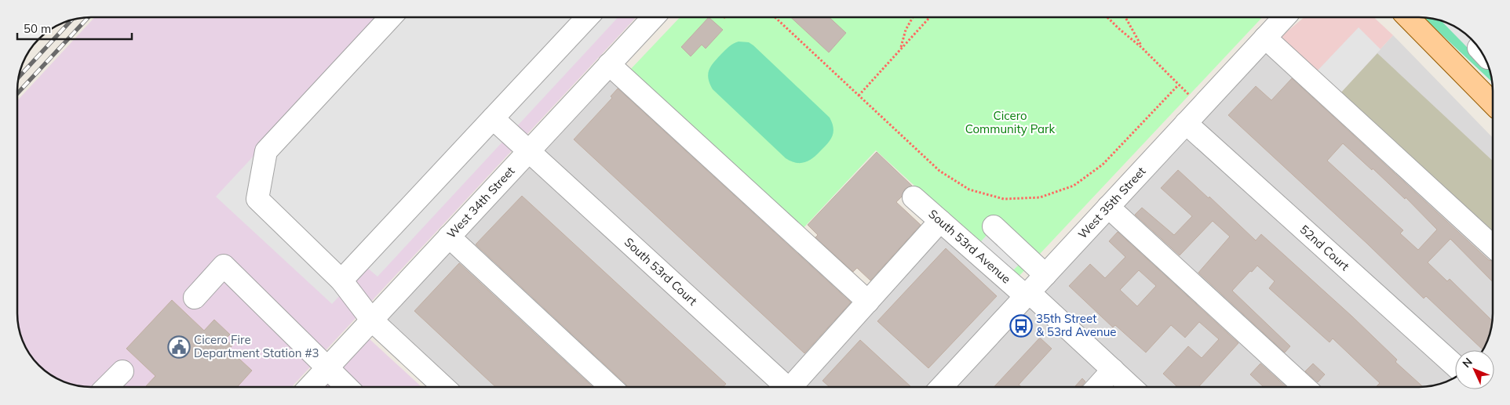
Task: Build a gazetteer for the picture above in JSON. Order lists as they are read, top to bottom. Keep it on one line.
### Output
{"streets":{"street":["West 34th Street","West 35th Street","South 53rd Avenue","52nd Court","South 53rd Court"]},"crossings":[["West 34th Street","South 53rd Court"],["West 35th Street","South 53rd Avenue"],["West 35th Street","52nd Court"]],"parks":["Cicero Community Park"],"places":{"bus stop":["35th Street & 53rd Avenue"],"public building":["Cicero Fire Department Station #3"]},"scale_bar":"50 m","north":"top left"}
